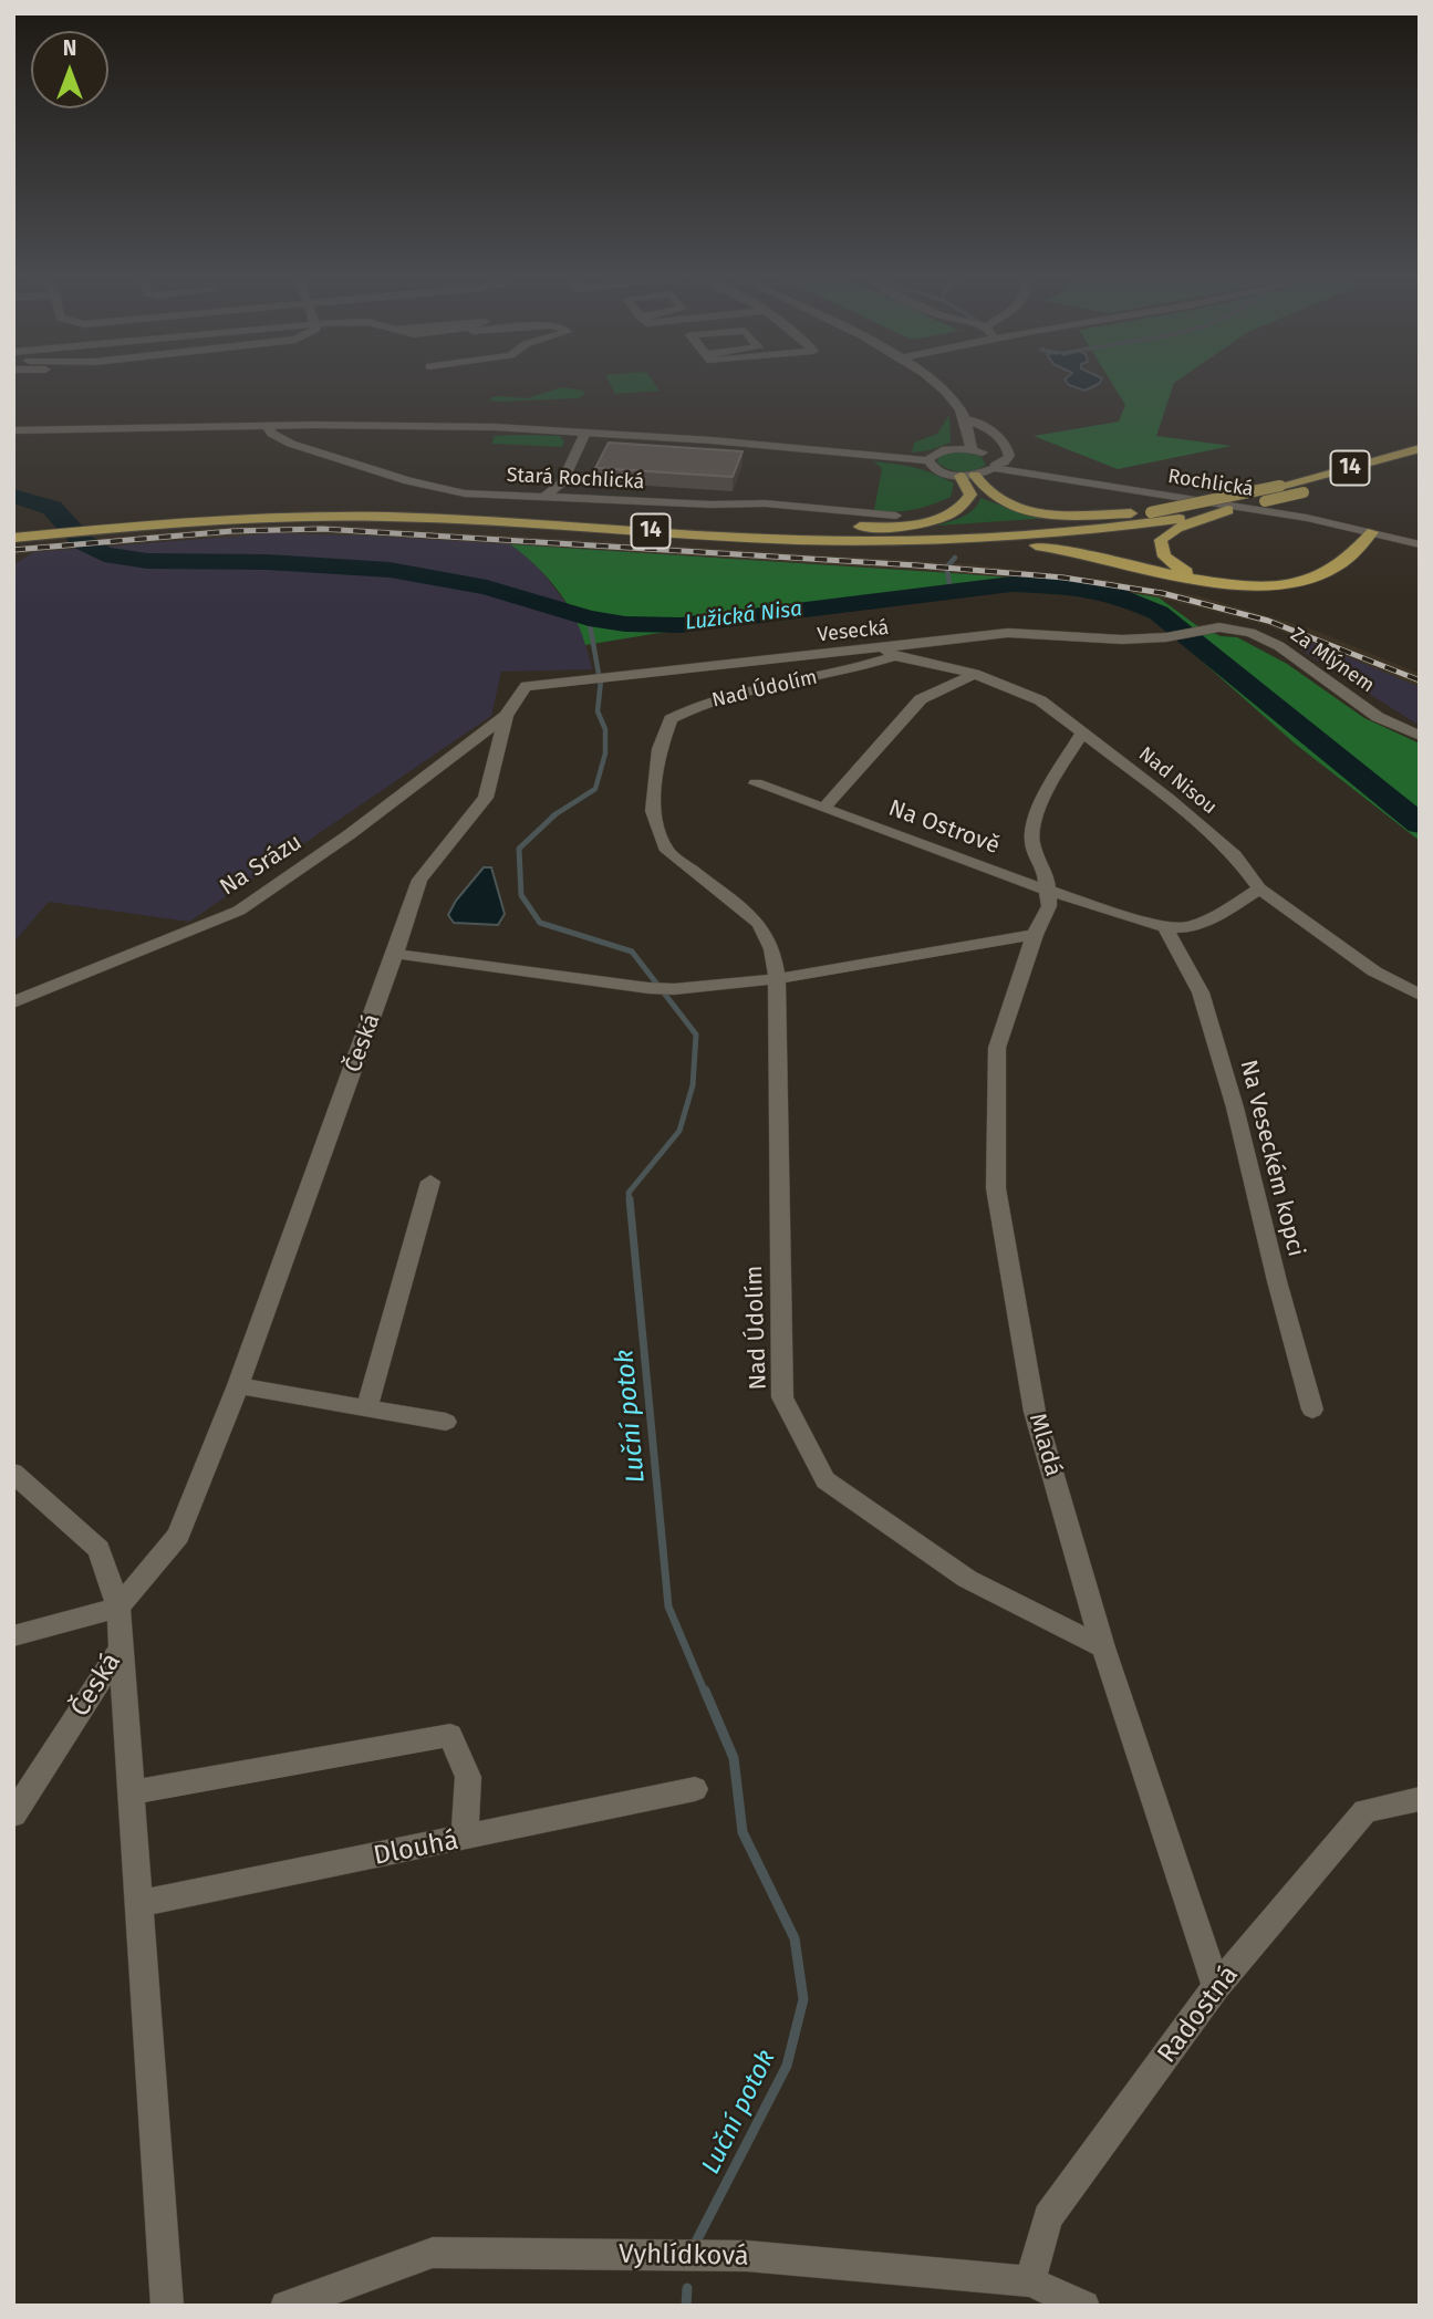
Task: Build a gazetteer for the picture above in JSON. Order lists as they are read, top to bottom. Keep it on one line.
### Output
{"streets":{"highway":["14"],"street":["Stará Rochlická","Rochlická","Vesecká","Za Mlýnem","Nad Údolím","Nad Nisou","Na Ostrově","Na Srázu","Česká","Na Veseckém kopci","Mladá","Dlouhá","Radostná","Vyhlídková"]},"crossings":[["Vesecká","Za Mlýnem"],["Vesecká","Nad Údolím"],["Vesecká","Nad Nisou"],["Vesecká","Na Srázu"],["Vesecká","Česká"],["Nad Údolím","Nad Nisou"],["Nad Údolím","Mladá"],["Nad Nisou","Na Ostrově"],["Na Ostrově","Na Veseckém kopci"],["Na Ostrově","Mladá"],["Na Srázu","Česká"],["Mladá","Radostná"],["Radostná","Vyhlídková"]],"water":["Lužická Nisa","Luční potok"],"north":"top"}
